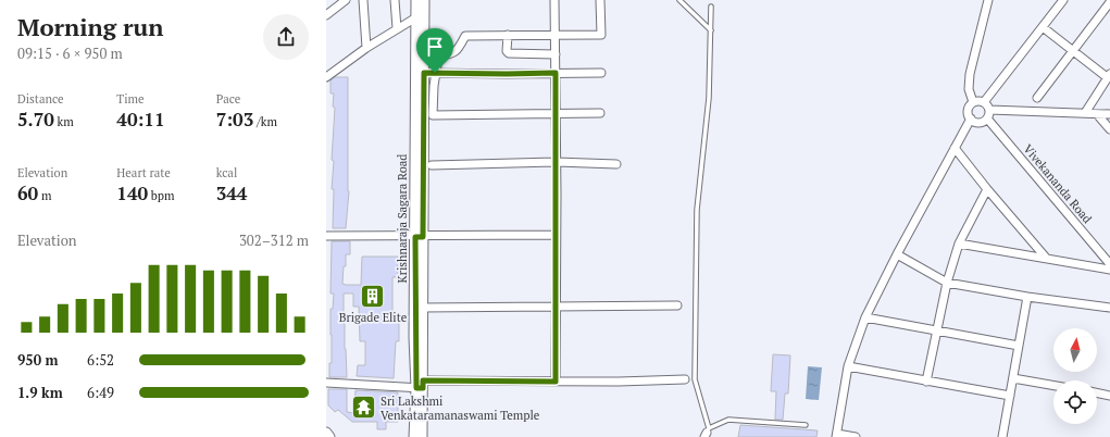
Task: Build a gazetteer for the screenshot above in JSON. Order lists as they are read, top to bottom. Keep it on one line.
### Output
{"streets":{"main road":["Krishnaraja Sagara Road"],"street":["Vivekananda Road"]},"places":{"building":["Brigade Elite"],"temple":["Sri Lakshmi Venkataramanaswami Temple"]},"north":"top","page":{"heading":["Morning run","09:15 · 6 × 950 m"],"stats":[["Distance","5.70 km"],["Time","40:11"],["Pace","7:03 /km"],["Elevation","60 m"],["Heart rate","140 bpm"],["kcal","344"]],"chart":["Elevation","302–312 m"],"list":[{"name":"950 m","note":"6:52"},{"name":"1.9 km","note":"6:49"}]}}
